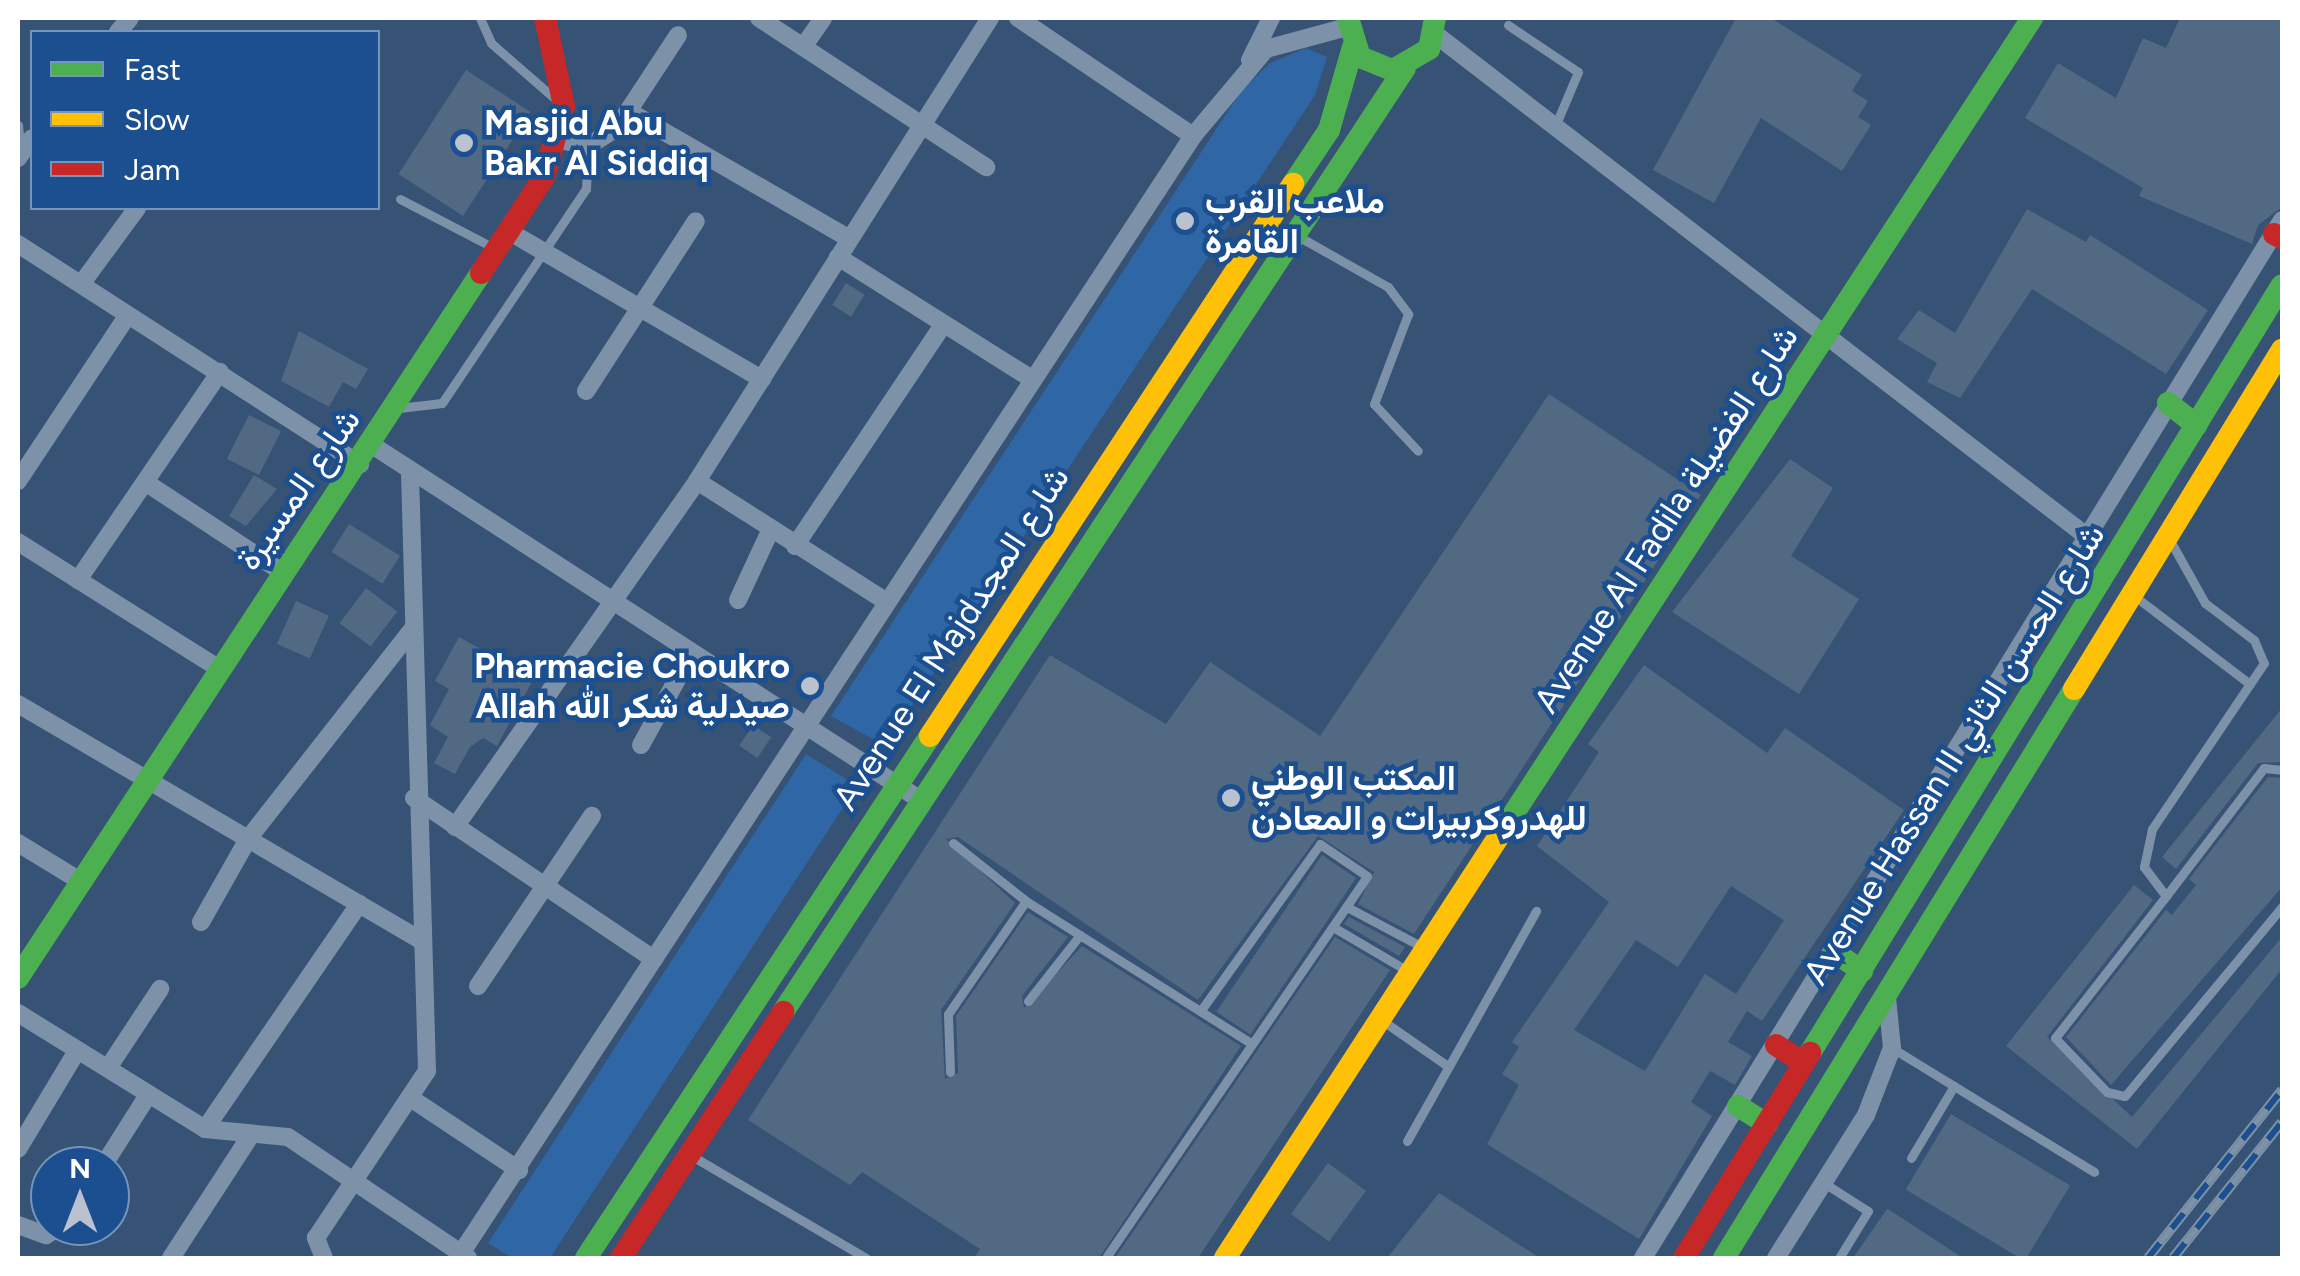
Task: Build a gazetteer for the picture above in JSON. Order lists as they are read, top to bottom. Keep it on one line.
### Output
{"streets":{"main road":["شارع المسيرة","Avenue Al Fadila شارع الفضيلة","Avenue El Majdشارع المجد","Avenue Hassan II شارع الحسن الثاني"]},"places":["Masjid Abu Bakr Al Siddiq","ملاعب القرب القامرة","Pharmacie Choukro Allah صيدلية شكر الله","المكتب الوطني للهدروكربيرات و المعادن"],"legend":["Fast","Slow","Jam"],"north":"top"}
